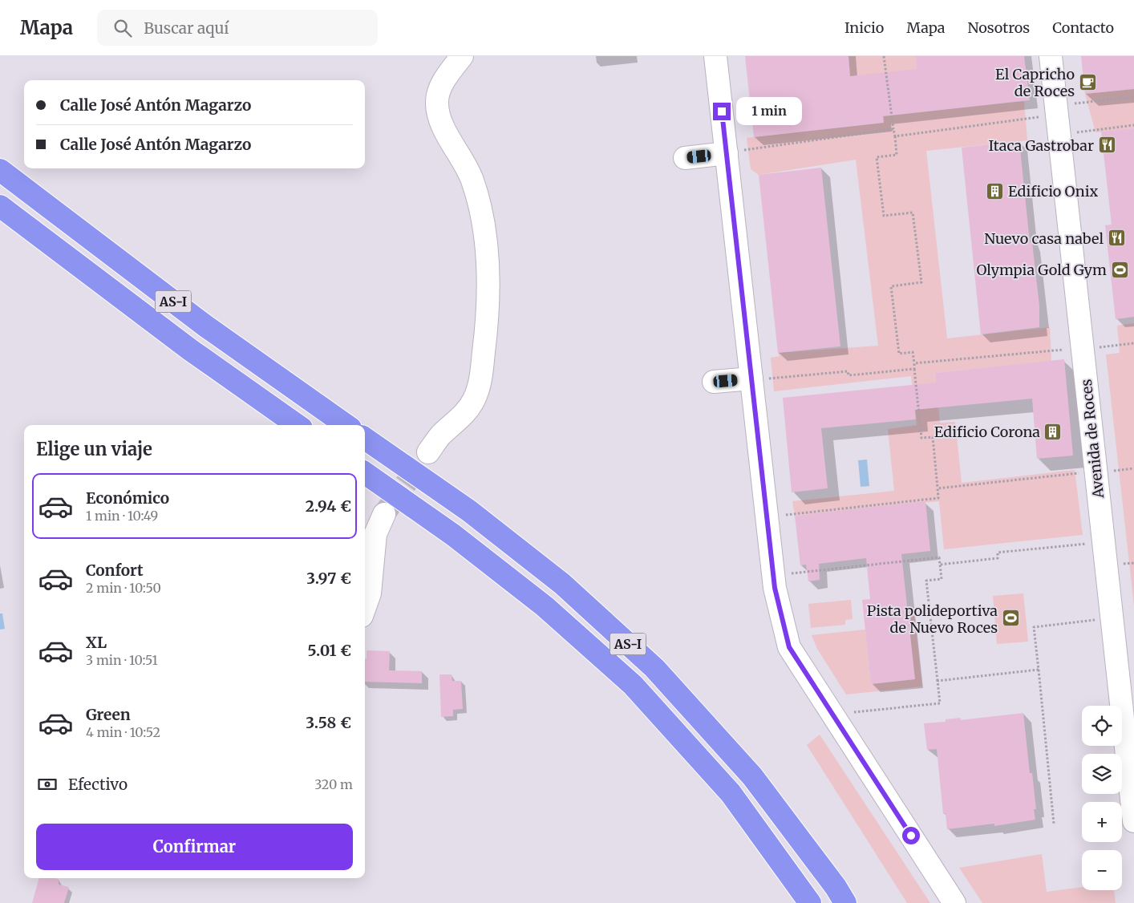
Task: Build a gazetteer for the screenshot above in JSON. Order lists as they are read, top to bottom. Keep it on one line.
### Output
{"streets":{"highway":["AS-I"],"street":["Avenida de Roces"]},"places":{"cafe":["El Capricho de Roces"],"restaurant":["Itaca Gastrobar","Nuevo casa nabel"],"building":["Edificio Onix","Edificio Corona"],"sports":["Olympia Gold Gym","Pista polideportiva de Nuevo Roces"]},"page":{"header":"Mapa","search":"Buscar aquí","nav":["Inicio","Mapa","Nosotros","Contacto"],"banner":["Calle José Antón Magarzo","Calle José Antón Magarzo"],"bubble":"1 min","heading":"Elige un viaje","list":[{"name":"Económico","note":"1 min · 10:49","value":"2.94 €"},{"name":"Confort","note":"2 min · 10:50","value":"3.97 €"},{"name":"XL","note":"3 min · 10:51","value":"5.01 €"},{"name":"Green","note":"4 min · 10:52","value":"3.58 €"}],"map_buttons":["+","−"],"pay":["Efectivo","320 m"],"buttons":"Confirmar"}}
